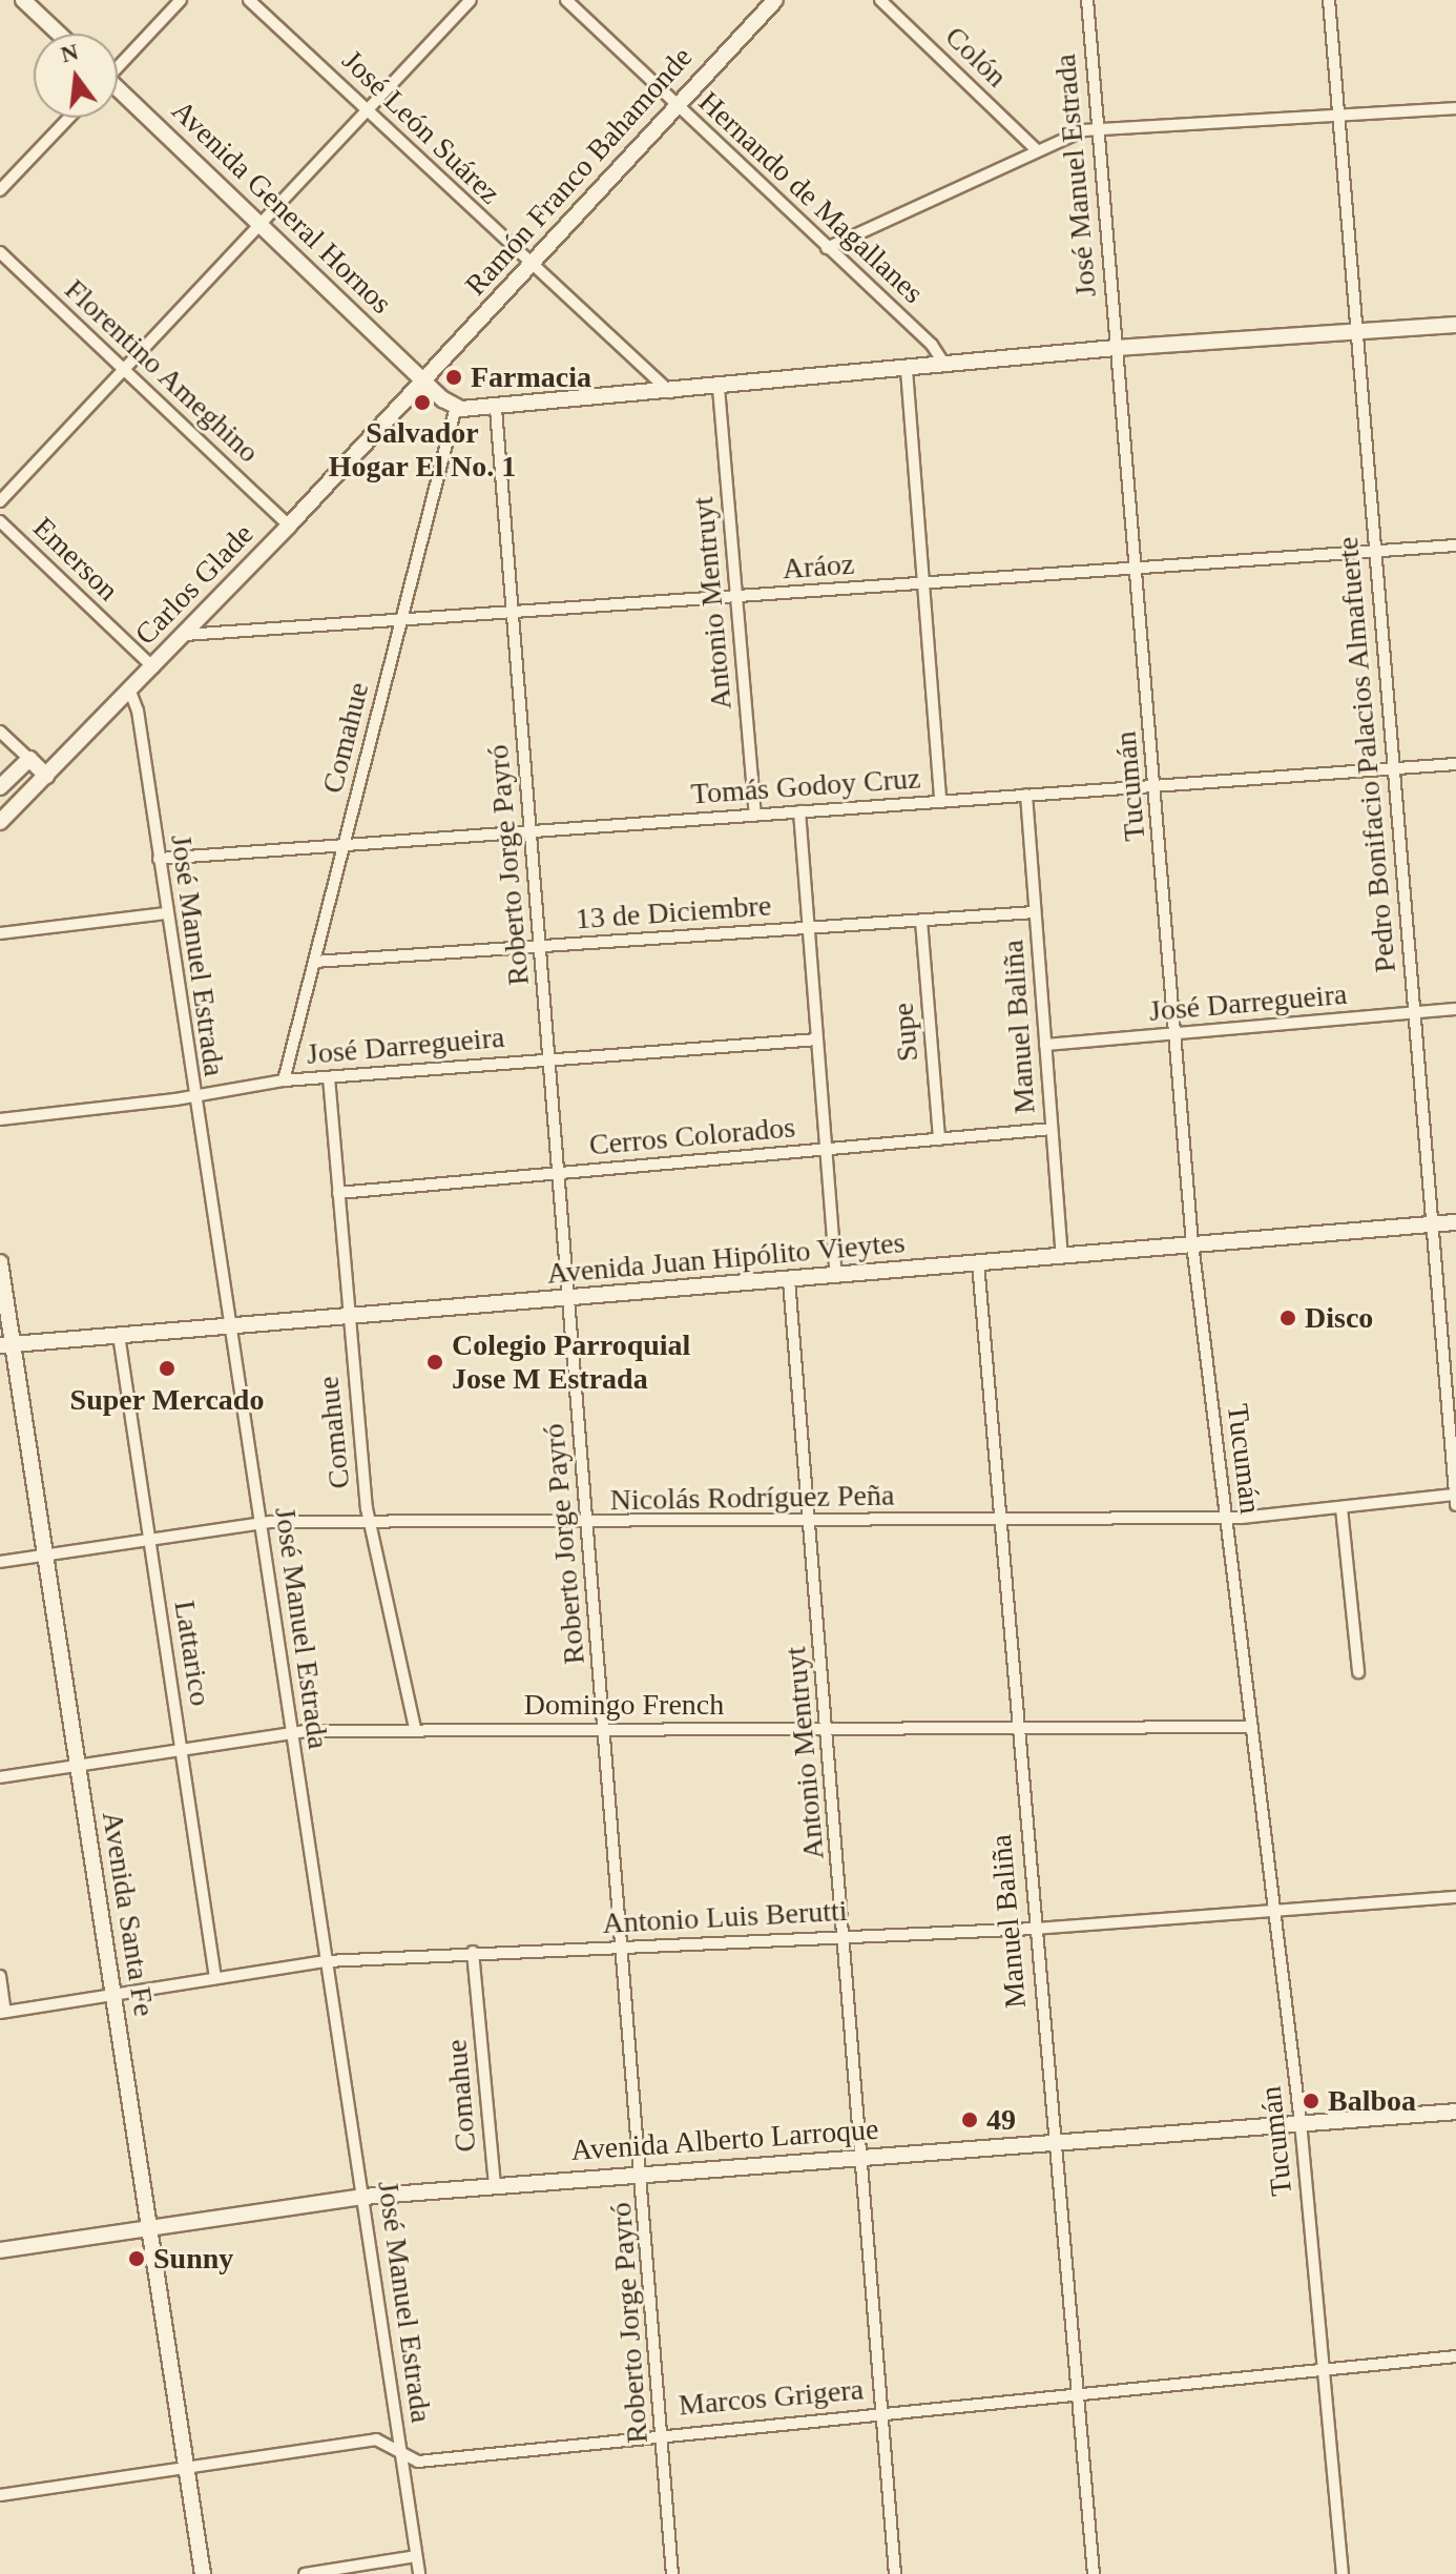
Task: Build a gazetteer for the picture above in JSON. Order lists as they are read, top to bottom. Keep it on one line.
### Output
{"streets":{"street":["Colón","José León Suárez","Ramón Franco Bahamonde","José Manuel Estrada","Hernando de Magallanes","Avenida General Hornos","Florentino Ameghino","Emerson","Aráoz","Carlos Glade","Antonio Mentruyt","Comahue","Pedro Bonifacio Palacios Almafuerte","Tomás Godoy Cruz","Tucumán","Roberto Jorge Payró","13 de Diciembre","José Darregueira","Manuel Baliña","Supe","Cerros Colorados","Avenida Juan Hipólito Vieytes","Nicolás Rodríguez Peña","Lattarico","Domingo French","Avenida Santa Fe","Antonio Luis Berutti","Avenida Alberto Larroque","Marcos Grigera"]},"crossings":[["José León Suárez","Ramón Franco Bahamonde"],["Ramón Franco Bahamonde","Hernando de Magallanes"],["Ramón Franco Bahamonde","Avenida General Hornos"],["Ramón Franco Bahamonde","Carlos Glade"],["José Manuel Estrada","Carlos Glade"],["José Manuel Estrada","Tomás Godoy Cruz"],["José Manuel Estrada","Tucumán"],["José Manuel Estrada","José Darregueira"],["José Manuel Estrada","Avenida Juan Hipólito Vieytes"],["José Manuel Estrada","Nicolás Rodríguez Peña"],["José Manuel Estrada","Domingo French"],["José Manuel Estrada","Antonio Luis Berutti"],["José Manuel Estrada","Avenida Alberto Larroque"],["José Manuel Estrada","Marcos Grigera"],["Avenida General Hornos","Carlos Glade"],["Avenida General Hornos","Comahue"],["Florentino Ameghino","Carlos Glade"],["Emerson","Carlos Glade"],["Aráoz","Carlos Glade"],["Aráoz","Antonio Mentruyt"],["Aráoz","Comahue"],["Aráoz","Pedro Bonifacio Palacios Almafuerte"],["Aráoz","Tucumán"],["Aráoz","Roberto Jorge Payró"],["Antonio Mentruyt","Tomás Godoy Cruz"],["Antonio Mentruyt","Avenida Juan Hipólito Vieytes"],["Antonio Mentruyt","Nicolás Rodríguez Peña"],["Antonio Mentruyt","Domingo French"],["Antonio Mentruyt","Antonio Luis Berutti"],["Antonio Mentruyt","Avenida Alberto Larroque"],["Antonio Mentruyt","Marcos Grigera"],["Comahue","Tomás Godoy Cruz"],["Comahue","13 de Diciembre"],["Comahue","José Darregueira"],["Comahue","Cerros Colorados"],["Comahue","Avenida Juan Hipólito Vieytes"],["Comahue","Nicolás Rodríguez Peña"],["Comahue","Domingo French"],["Comahue","Antonio Luis Berutti"],["Comahue","Avenida Alberto Larroque"],["Pedro Bonifacio Palacios Almafuerte","Tomás Godoy Cruz"],["Pedro Bonifacio Palacios Almafuerte","José Darregueira"],["Pedro Bonifacio Palacios Almafuerte","Avenida Juan Hipólito Vieytes"],["Pedro Bonifacio Palacios Almafuerte","Nicolás Rodríguez Peña"],["Tomás Godoy Cruz","Tucumán"],["Tomás Godoy Cruz","Roberto Jorge Payró"],["Tomás Godoy Cruz","Manuel Baliña"],["Tucumán","José Darregueira"],["Tucumán","Avenida Juan Hipólito Vieytes"],["Tucumán","Nicolás Rodríguez Peña"],["Tucumán","Domingo French"],["Tucumán","Antonio Luis Berutti"],["Tucumán","Avenida Alberto Larroque"],["Tucumán","Marcos Grigera"],["Roberto Jorge Payró","13 de Diciembre"],["Roberto Jorge Payró","José Darregueira"],["Roberto Jorge Payró","Cerros Colorados"],["Roberto Jorge Payró","Avenida Juan Hipólito Vieytes"],["Roberto Jorge Payró","Nicolás Rodríguez Peña"],["Roberto Jorge Payró","Domingo French"],["Roberto Jorge Payró","Antonio Luis Berutti"],["Roberto Jorge Payró","Avenida Alberto Larroque"],["Roberto Jorge Payró","Marcos Grigera"],["13 de Diciembre","Manuel Baliña"],["13 de Diciembre","Supe"],["José Darregueira","Manuel Baliña"],["Manuel Baliña","Cerros Colorados"],["Manuel Baliña","Avenida Juan Hipólito Vieytes"],["Manuel Baliña","Nicolás Rodríguez Peña"],["Manuel Baliña","Domingo French"],["Manuel Baliña","Antonio Luis Berutti"],["Manuel Baliña","Avenida Alberto Larroque"],["Manuel Baliña","Marcos Grigera"],["Supe","Cerros Colorados"],["Avenida Juan Hipólito Vieytes","Lattarico"],["Avenida Juan Hipólito Vieytes","Avenida Santa Fe"],["Nicolás Rodríguez Peña","Lattarico"],["Nicolás Rodríguez Peña","Avenida Santa Fe"],["Lattarico","Domingo French"],["Lattarico","Antonio Luis Berutti"],["Domingo French","Avenida Santa Fe"],["Avenida Santa Fe","Antonio Luis Berutti"],["Avenida Santa Fe","Avenida Alberto Larroque"],["Avenida Santa Fe","Marcos Grigera"]],"places":["Farmacia","Salvador Hogar El No. 1","Disco","Colegio Parroquial Jose M Estrada","Super Mercado","Balboa","49","Sunny"],"north":"top"}
